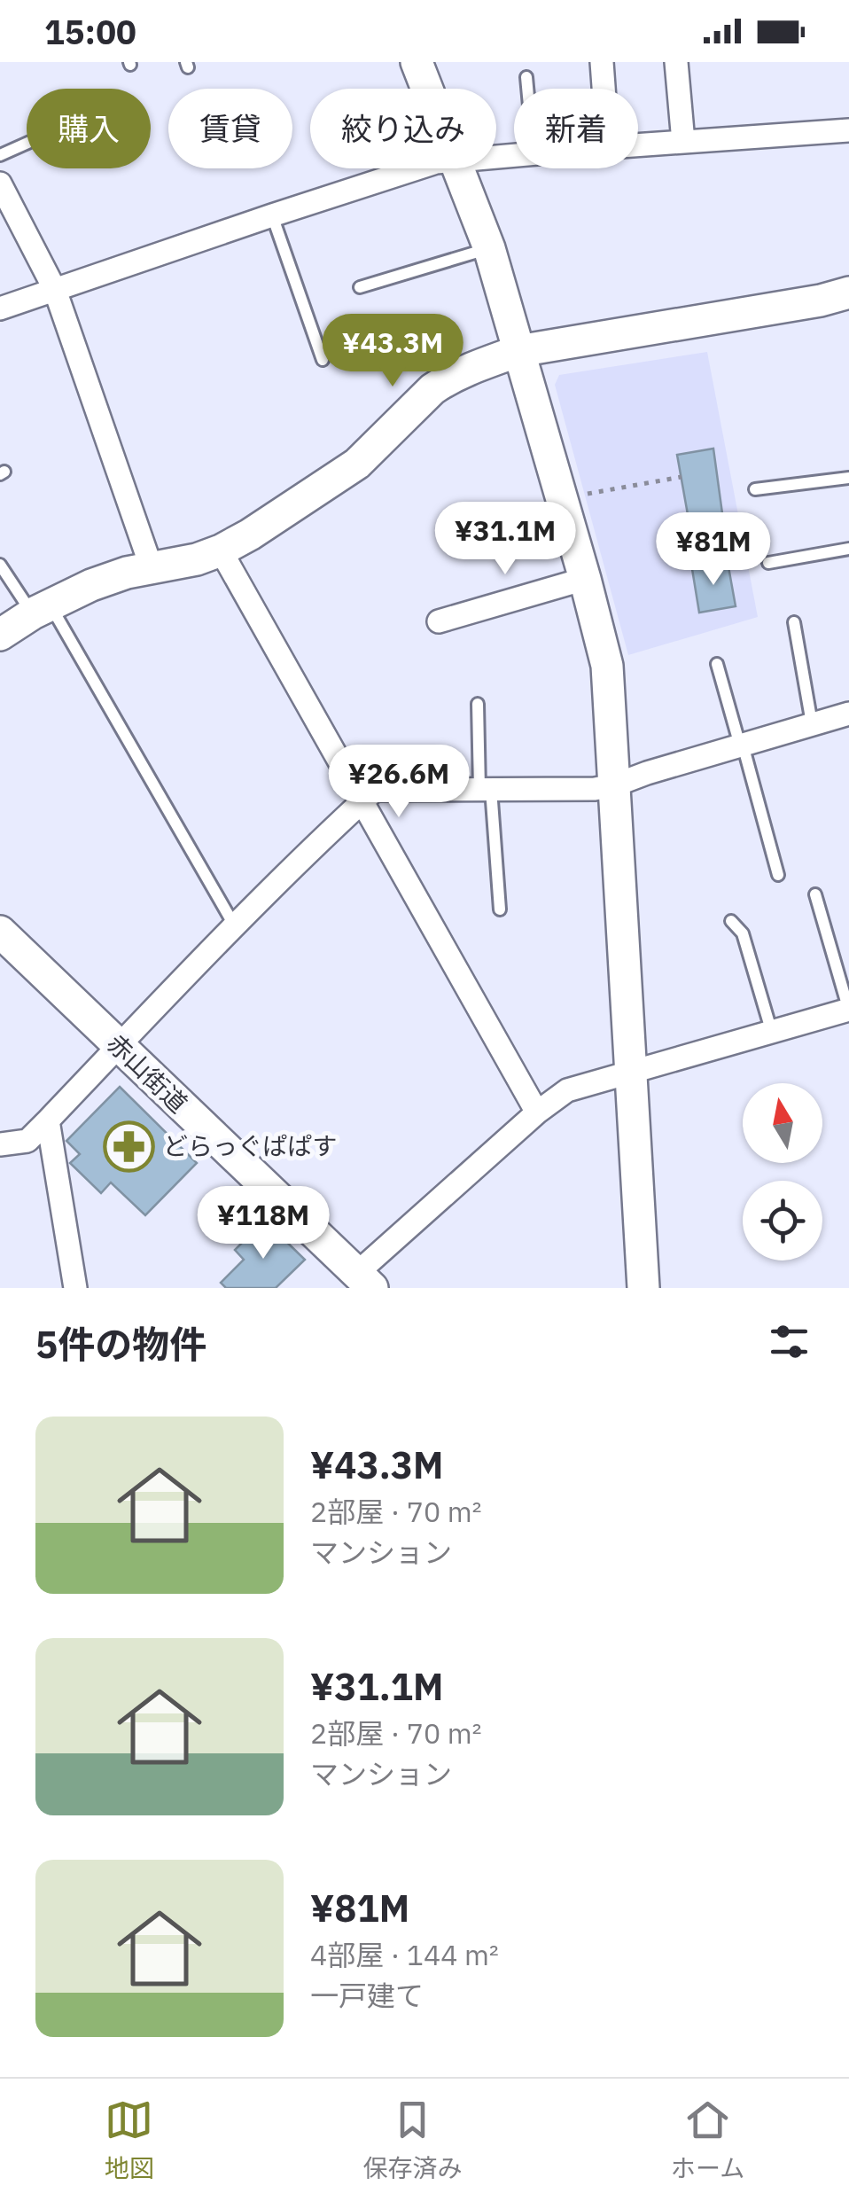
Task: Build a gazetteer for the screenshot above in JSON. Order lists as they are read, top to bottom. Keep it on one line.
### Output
{"streets":{"street":["赤山街道"]},"places":{"pharmacy":["どらっぐぱぱす"]},"north":"top","page":{"status":"15:00","chip":["購入","賃貸","絞り込み","新着"],"price":["¥43.3M","¥31.1M","¥81M","¥26.6M","¥118M"],"heading":"5件の物件","list":[{"name":"¥43.3M","note":"2部屋 · 70 m² · マンション"},{"name":"¥31.1M","note":"2部屋 · 70 m² · マンション"},{"name":"¥81M","note":"4部屋 · 144 m² · 一戸建て"}],"tabs":["地図","保存済み","ホーム"]}}
